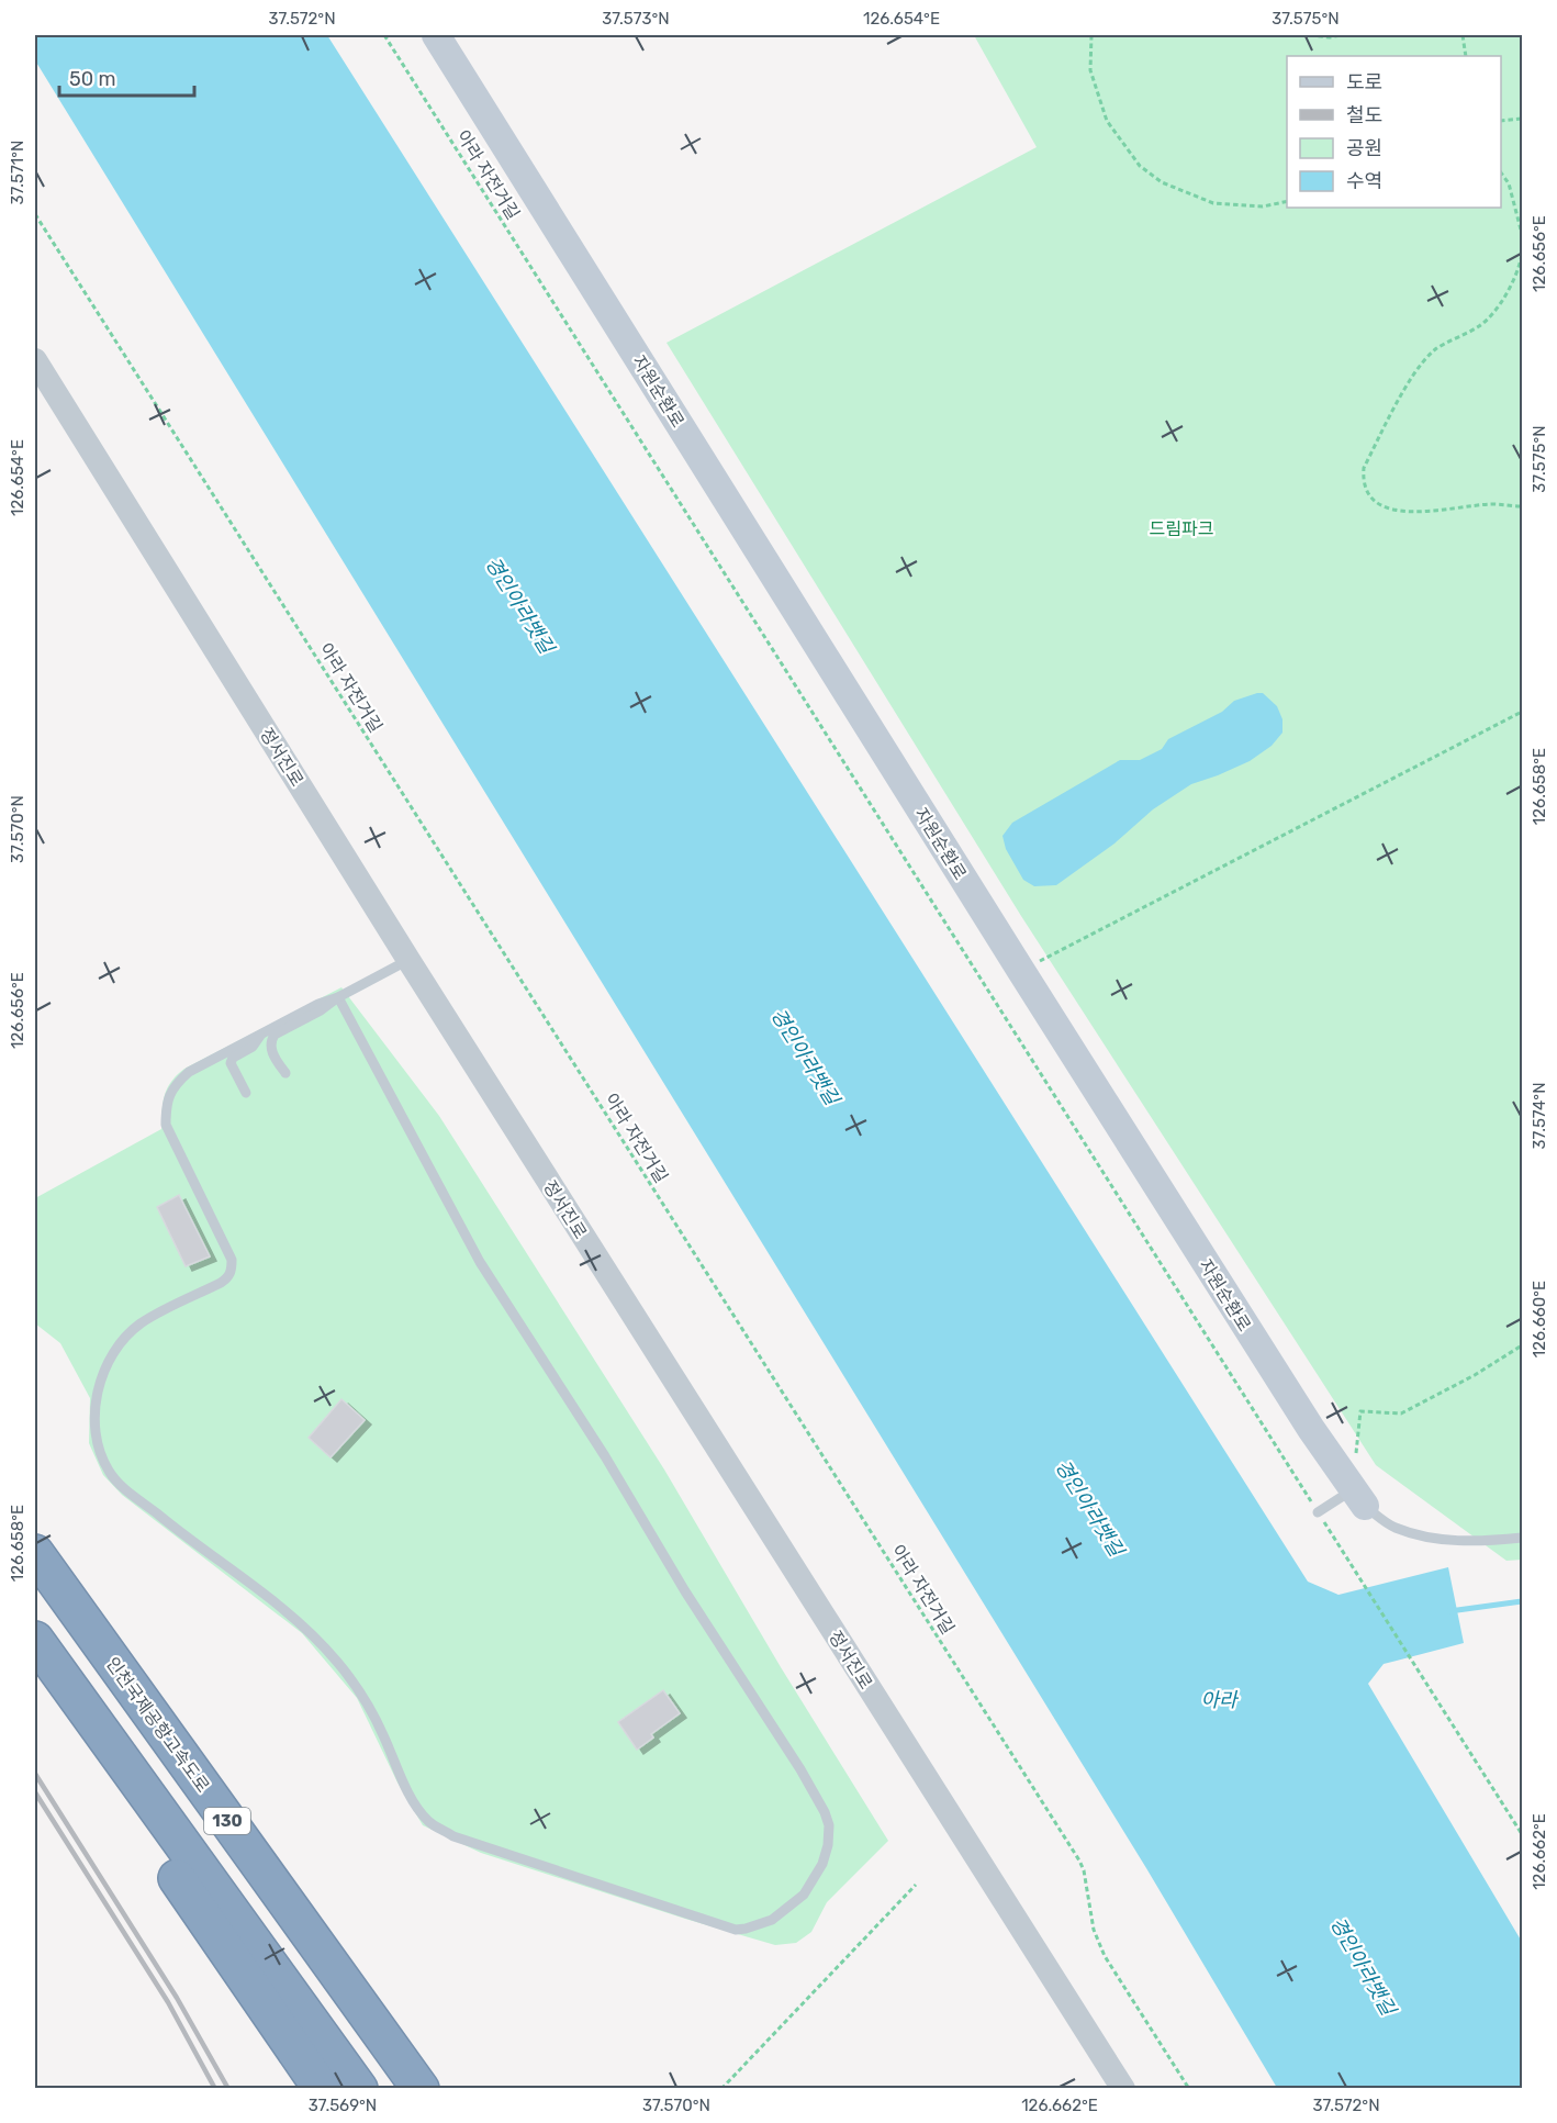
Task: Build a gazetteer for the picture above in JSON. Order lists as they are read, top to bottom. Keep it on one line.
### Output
{"streets":{"highway":["인천국제공항고속도로","130"],"main road":["자원순환로"],"street":["정서진로"],"path":["아라 자전거길"]},"water":["경인아라뱃길","아라"],"parks":["드림파크"],"legend":["도로","철도","공원","수역"],"scale_bar":"50 m","coordinates":["37.572°N","37.573°N","126.654°E","37.575°N","37.571°N","126.656°E","126.658°E","37.570°N","37.574°N","126.660°E","126.662°E","37.569°N"]}
